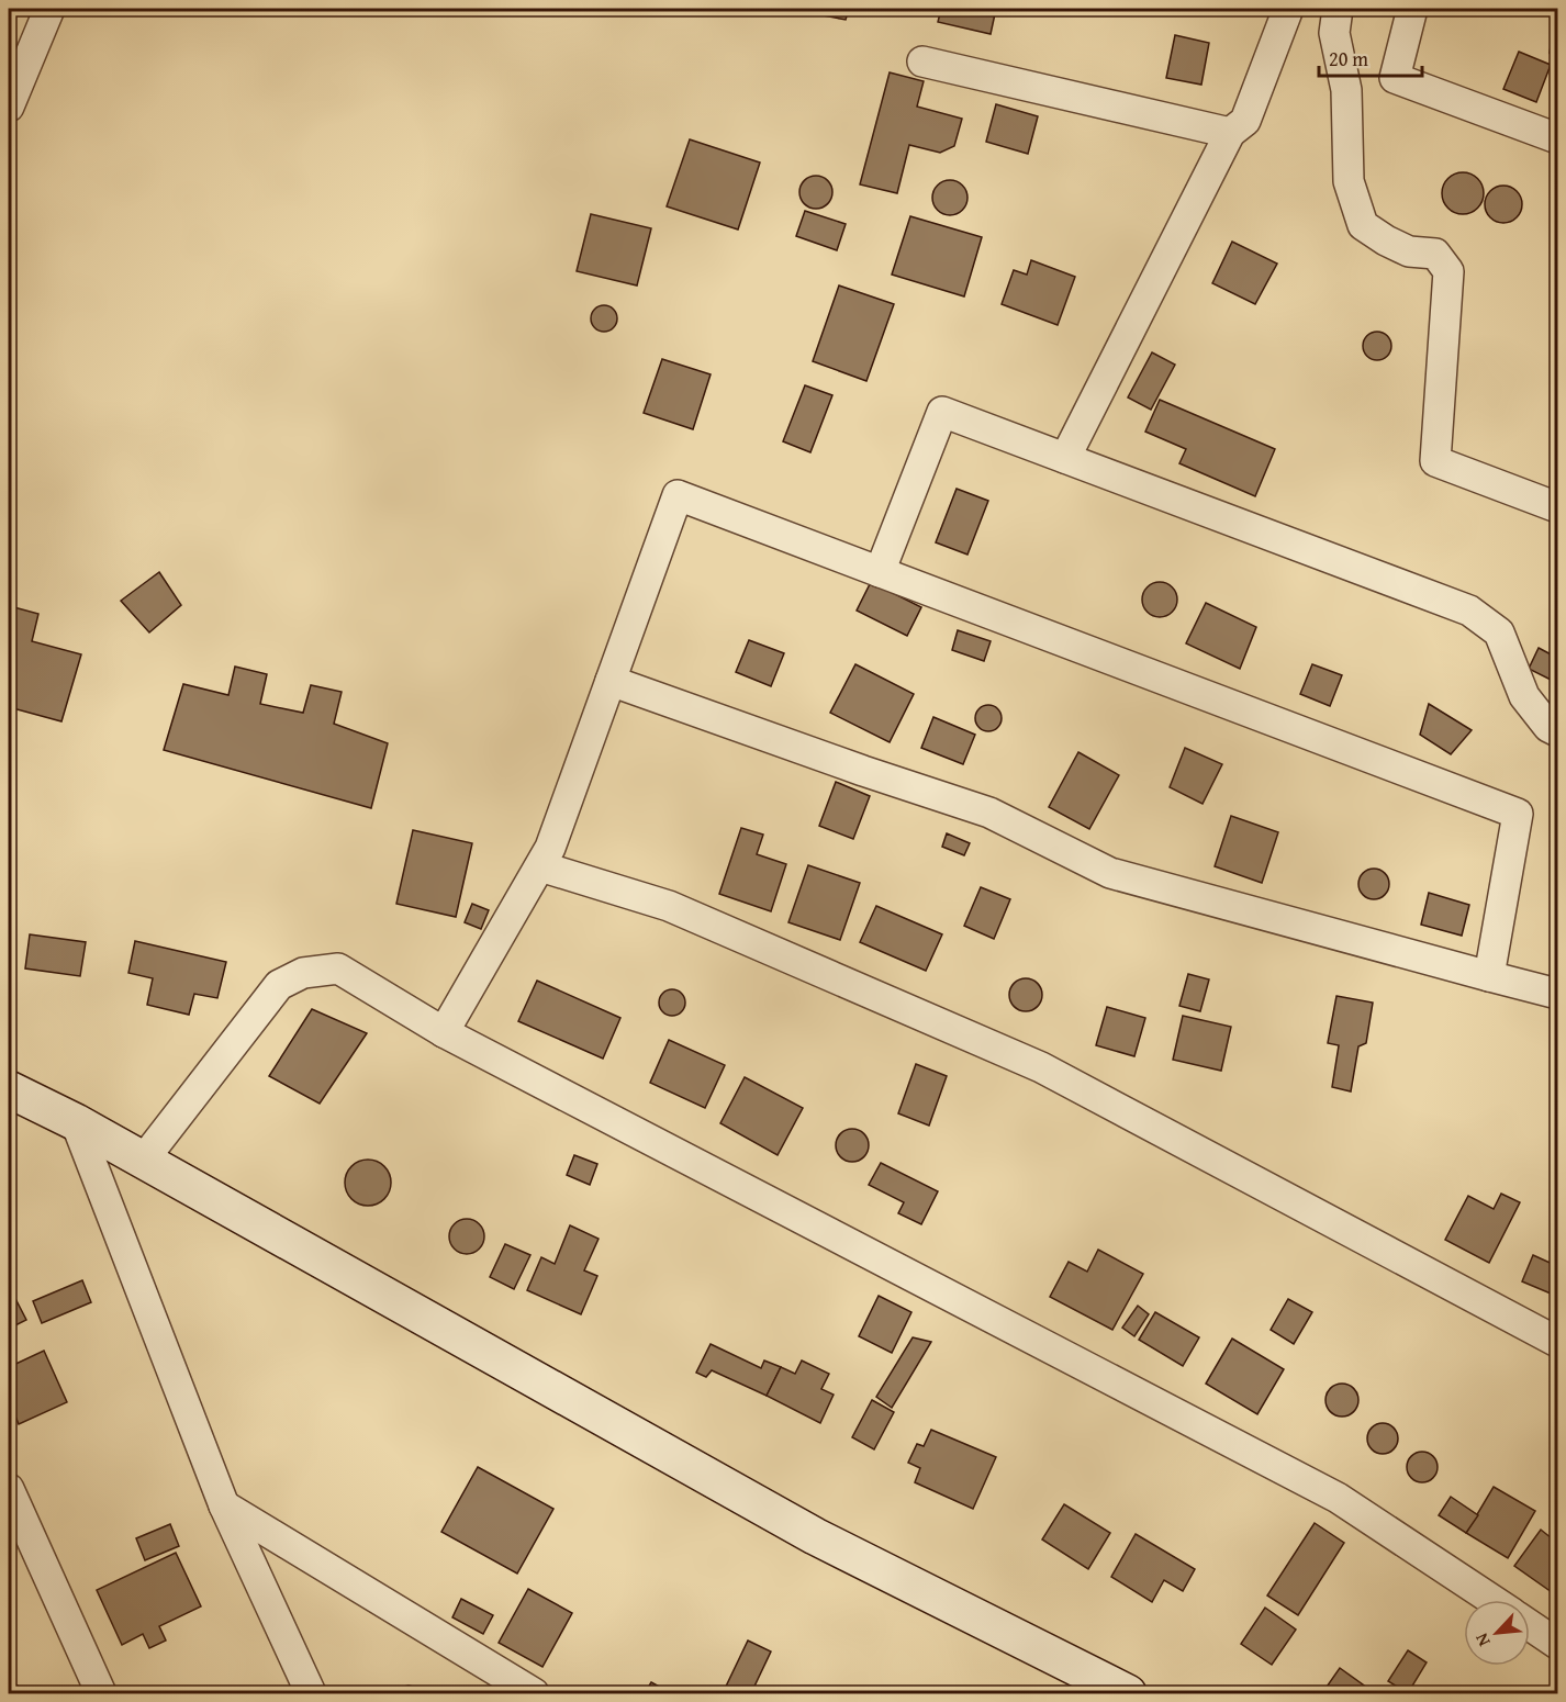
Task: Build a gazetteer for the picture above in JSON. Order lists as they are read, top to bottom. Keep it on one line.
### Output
{"scale_bar":"20 m","north":"bottom left"}
